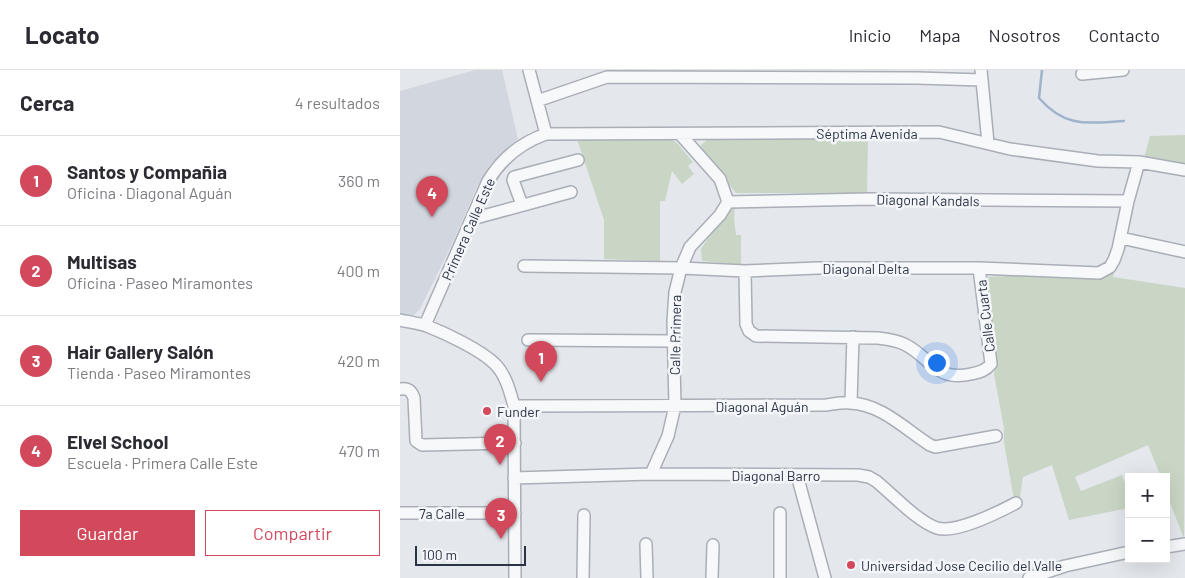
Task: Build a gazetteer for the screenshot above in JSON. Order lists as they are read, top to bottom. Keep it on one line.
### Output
{"streets":{"street":["Séptima Avenida","Diagonal Kandals","Primera Calle Este","Diagonal Delta","Calle Cuarta","Calle Primera","Diagonal Aguán","Diagonal Barro","7a Calle"]},"crossings":[["Séptima Avenida","Primera Calle Este"],["Séptima Avenida","Diagonal Delta"],["Diagonal Kandals","Diagonal Delta"],["Diagonal Kandals","Calle Primera"],["Diagonal Delta","Calle Cuarta"],["Diagonal Delta","Calle Primera"],["Calle Primera","Diagonal Aguán"],["Calle Primera","Diagonal Barro"]],"places":["Funder","Universidad Jose Cecilio del Valle"],"scale_bar":"100 m","page":{"header":"Locato","nav":["Inicio","Mapa","Nosotros","Contacto"],"heading":["Cerca","4 resultados"],"list":[{"mark":"1","name":"Santos y Compañia","note":"Oficina · Diagonal Aguán","value":"360 m"},{"mark":"2","name":"Multisas","note":"Oficina · Paseo Miramontes","value":"400 m"},{"mark":"3","name":"Hair Gallery Salón","note":"Tienda · Paseo Miramontes","value":"420 m"},{"mark":"4","name":"Elvel School","note":"Escuela · Primera Calle Este","value":"470 m"}],"pins":["4","1","2","3"],"map_buttons":["+","−"],"buttons":["Guardar","Compartir"],"scale":"100 m"}}
